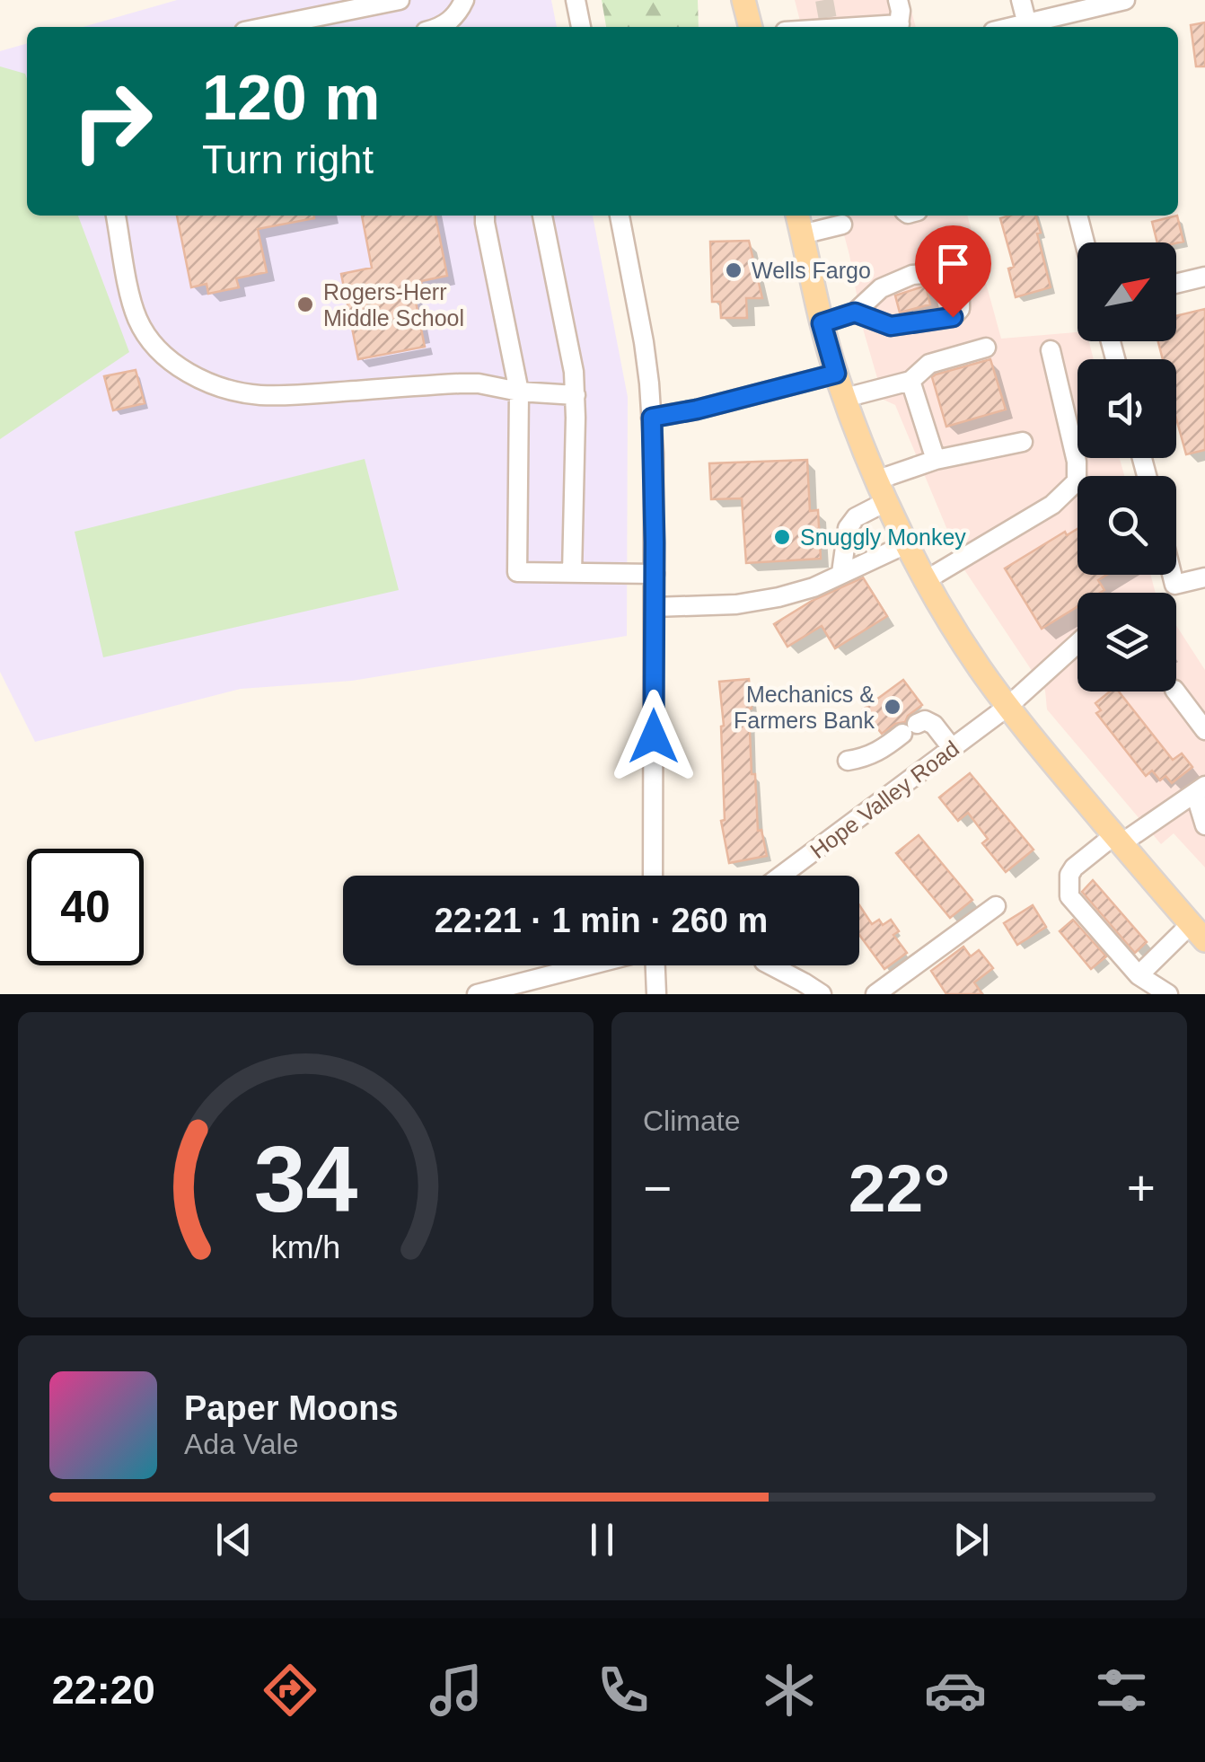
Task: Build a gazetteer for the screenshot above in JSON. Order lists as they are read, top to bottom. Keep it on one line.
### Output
{"streets":{"street":["Hope Valley Road"]},"places":["Wells Fargo","Rogers-Herr Middle School","Snuggly Monkey","Mechanics & Farmers Bank"],"north":"top right","page":{"turn":["120 m","Turn right"],"limit":"40","trip":"22:21 · 1 min · 260 m","tile":"Climate","heat":["−","22°","+"],"song":["Paper Moons","Ada Vale"],"tabs":"22:20","gauge":["34","km/h"]}}
